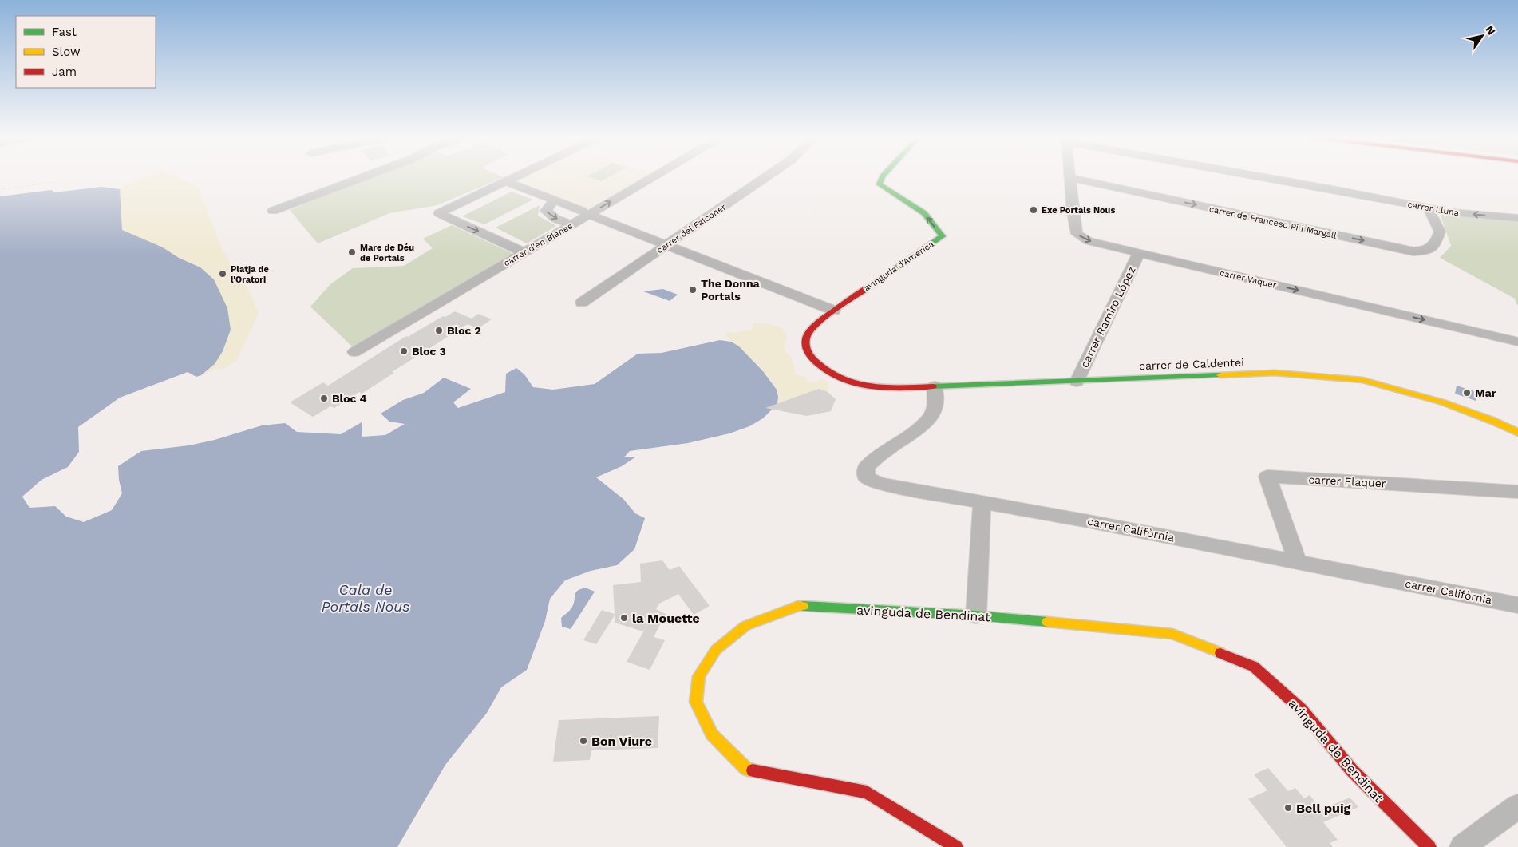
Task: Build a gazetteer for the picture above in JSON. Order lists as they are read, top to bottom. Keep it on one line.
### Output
{"streets":{"street":["carrer Lluna","carrer de Francesc Pi i Margall","carrer del Falconer","carrer d'en Blanes","avinguda d'Amèrica","carrer Vaquer","carrer Ramiro López","carrer de Caldentei","carrer Flaquer","carrer Califòrnia","avinguda de Bendinat"]},"crossings":[["carrer Lluna","carrer de Francesc Pi i Margall"],["carrer de Francesc Pi i Margall","carrer Vaquer"],["avinguda d'Amèrica","carrer de Caldentei"],["carrer Vaquer","carrer Ramiro López"],["carrer Ramiro López","carrer de Caldentei"],["carrer de Caldentei","carrer Califòrnia"],["carrer Flaquer","carrer Califòrnia"]],"one_way":["carrer de Francesc Pi i Margall","carrer Vaquer"],"water":["Cala de Portals Nous"],"places":["Exe Portals Nous","Mare de Déu de Portals","Platja de l'Oratori","The Donna Portals","Bloc 2","Bloc 3","Mar","Bloc 4","la Mouette","Bon Viure","Bell puig"],"legend":["Fast","Slow","Jam"],"north":"top right"}
